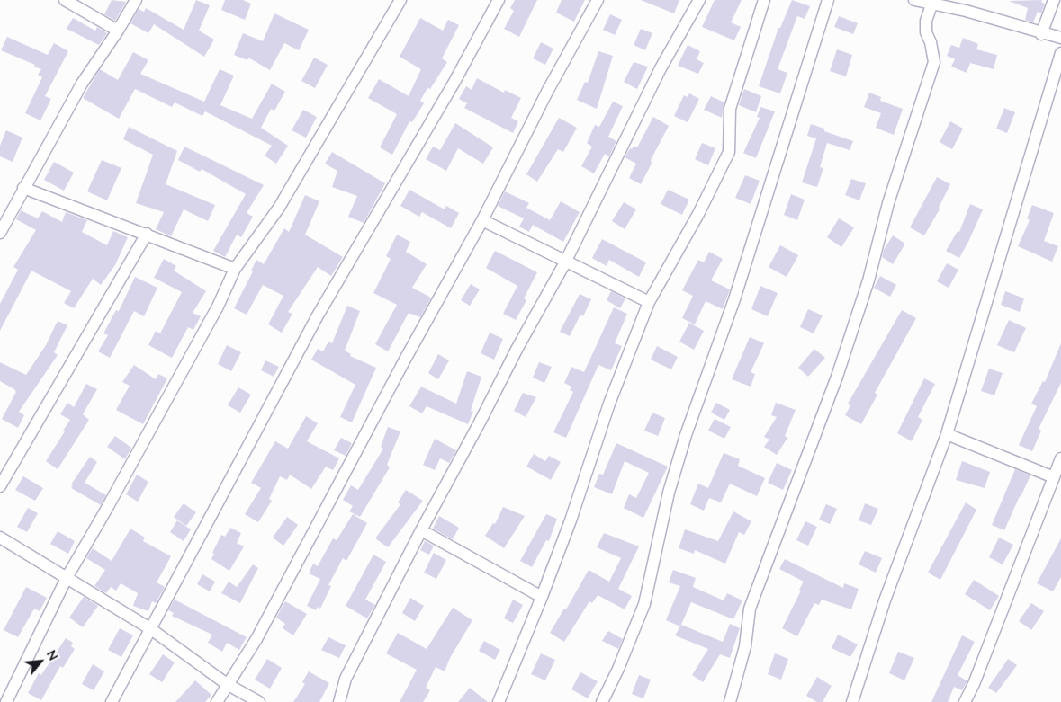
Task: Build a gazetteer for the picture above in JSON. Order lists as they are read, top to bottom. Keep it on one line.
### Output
{"north":"top right"}
